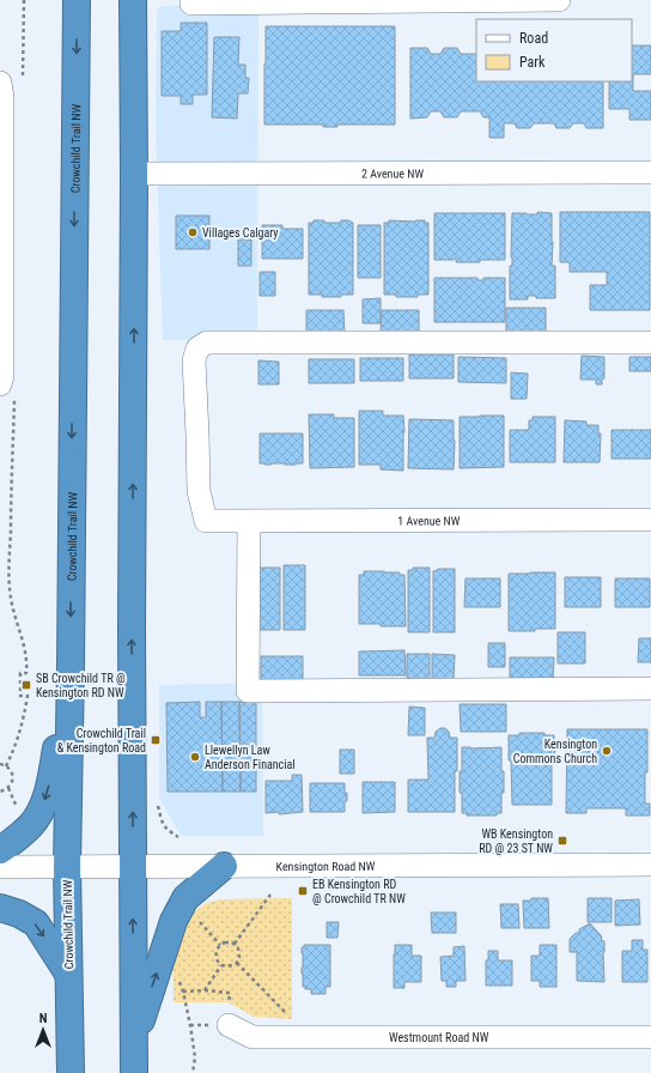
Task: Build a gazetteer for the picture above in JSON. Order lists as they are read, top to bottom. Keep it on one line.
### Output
{"streets":{"highway":["Crowchild Trail NW"],"street":["2 Avenue NW","1 Avenue NW","Kensington Road NW","Westmount Road NW"]},"crossings":[["Crowchild Trail NW","Kensington Road NW"]],"places":{"other":["Villages Calgary","Kensington Commons Church","Llewellyn Law Anderson Financial"],"transit":["SB Crowchild TR @ Kensington RD NW","Crowchild Trail & Kensington Road","WB Kensington RD @ 23 ST NW","EB Kensington RD @ Crowchild TR NW"]},"legend":["Road","Park"],"north":"top"}
